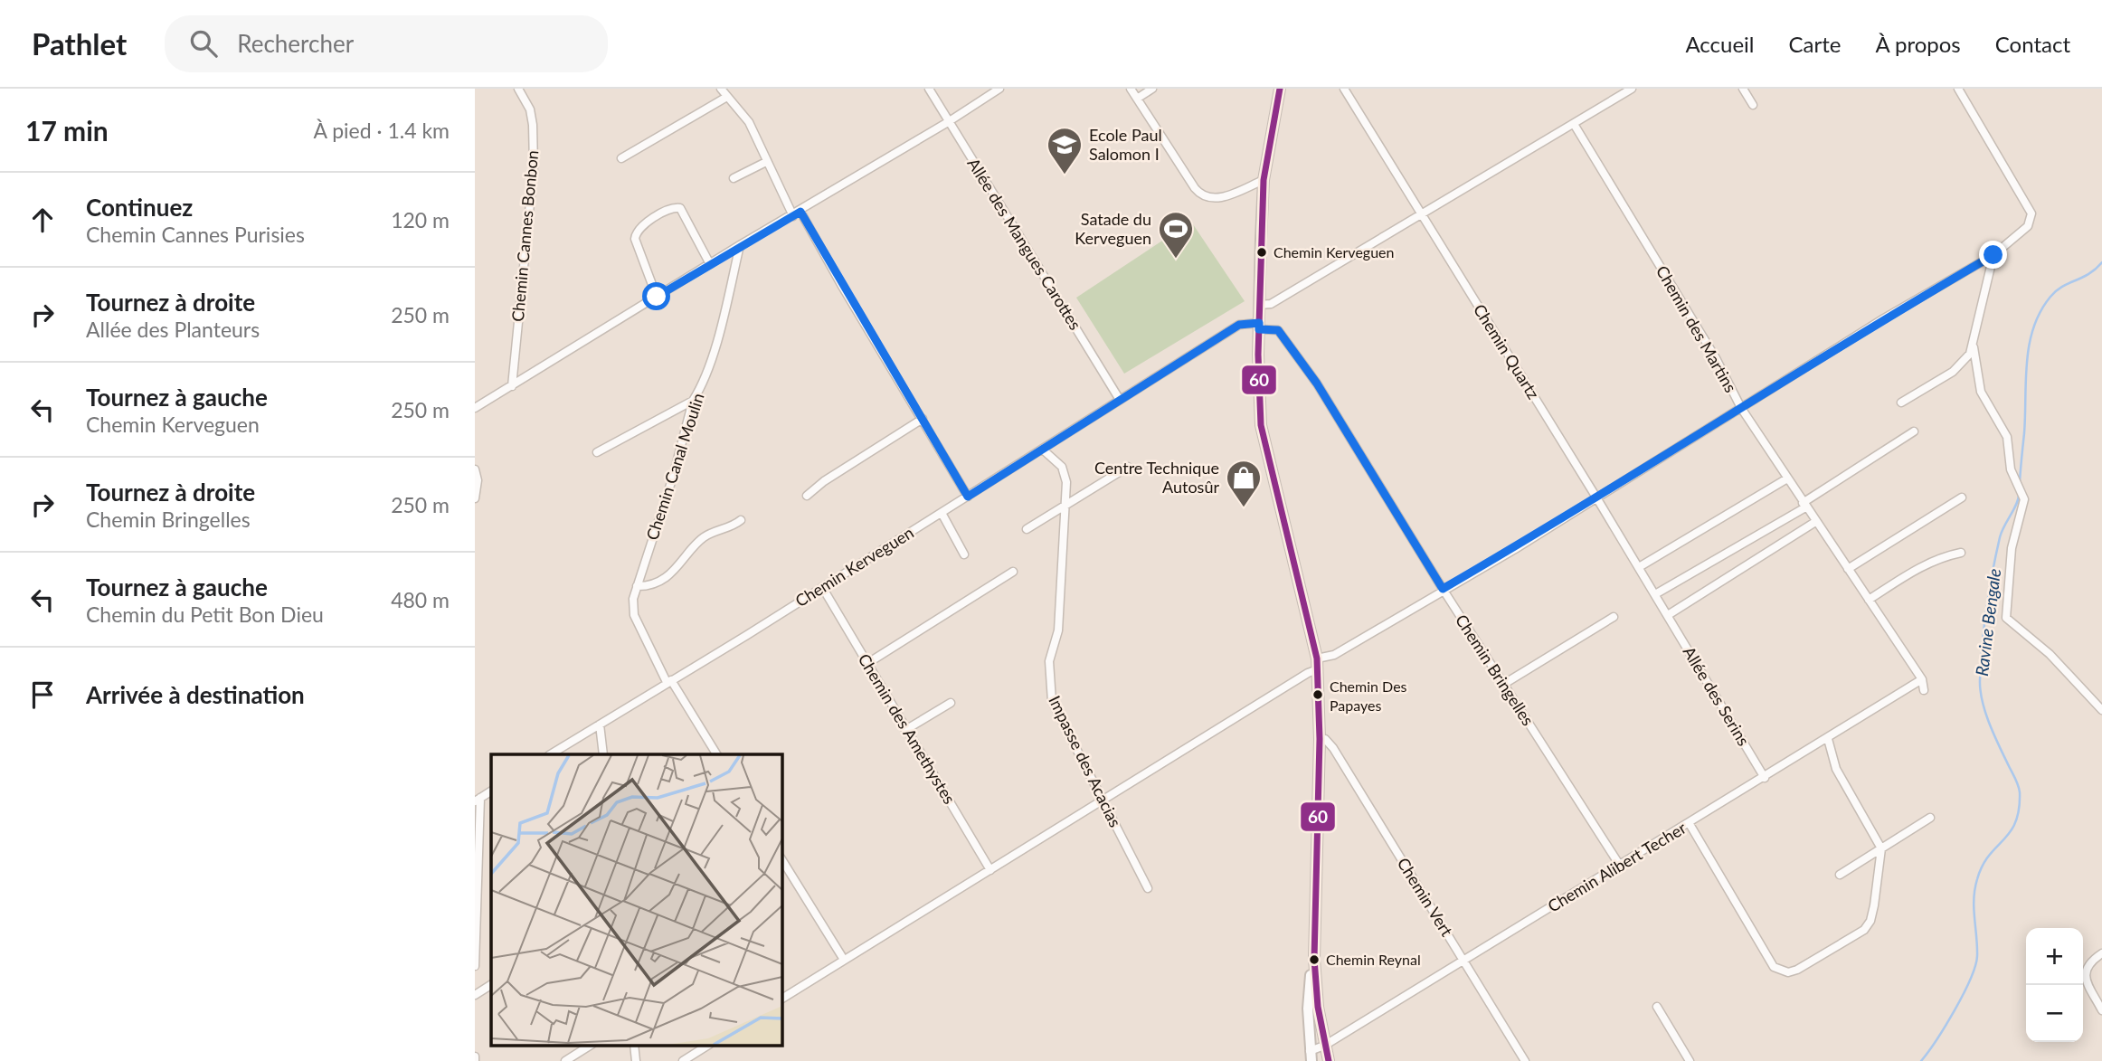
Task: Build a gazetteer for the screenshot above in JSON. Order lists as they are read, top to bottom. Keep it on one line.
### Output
{"streets":{"street":["Chemin Cannes Bonbon","Allée des Mangues Carottes","Chemin des Martins","Chemin Quartz","Chemin Canal Moulin","Chemin Kerveguen","Chemin Bringelles","Allée des Serins","Chemin des Amethystes","Impasse des Acacias","Chemin Alibert Techer","Chemin Vert"]},"crossings":[["Allée des Mangues Carottes","Chemin Kerveguen"],["Chemin des Martins","Chemin Alibert Techer"],["Chemin Quartz","Allée des Serins"],["Chemin Canal Moulin","Chemin Kerveguen"],["Chemin Kerveguen","Chemin Bringelles"],["Chemin Kerveguen","Chemin des Amethystes"],["Chemin Kerveguen","Impasse des Acacias"],["Chemin Bringelles","Chemin Alibert Techer"],["Allée des Serins","Chemin Alibert Techer"],["Chemin Alibert Techer","Chemin Vert"]],"water":["Ravine Bengale"],"places":{"school or university":["Ecole Paul Salomon I"],"other":["Chemin Kerveguen","Chemin Des Papayes","Chemin Reynal"],"sports":["Satade du Kerveguen"],"shop":["Centre Technique Autosûr"]},"lines":["transit line 60"],"page":{"header":"Pathlet","search":"Rechercher","nav":["Accueil","Carte","À propos","Contact"],"heading":["17 min","À pied · 1.4 km"],"list":[["Continuez","Chemin Cannes Purisies","120 m"],["Tournez à droite","Allée des Planteurs","250 m"],["Tournez à gauche","Chemin Kerveguen","250 m"],["Tournez à droite","Chemin Bringelles","250 m"],["Tournez à gauche","Chemin du Petit Bon Dieu","480 m"],"Arrivée à destination"],"map_buttons":["+","−"]}}
